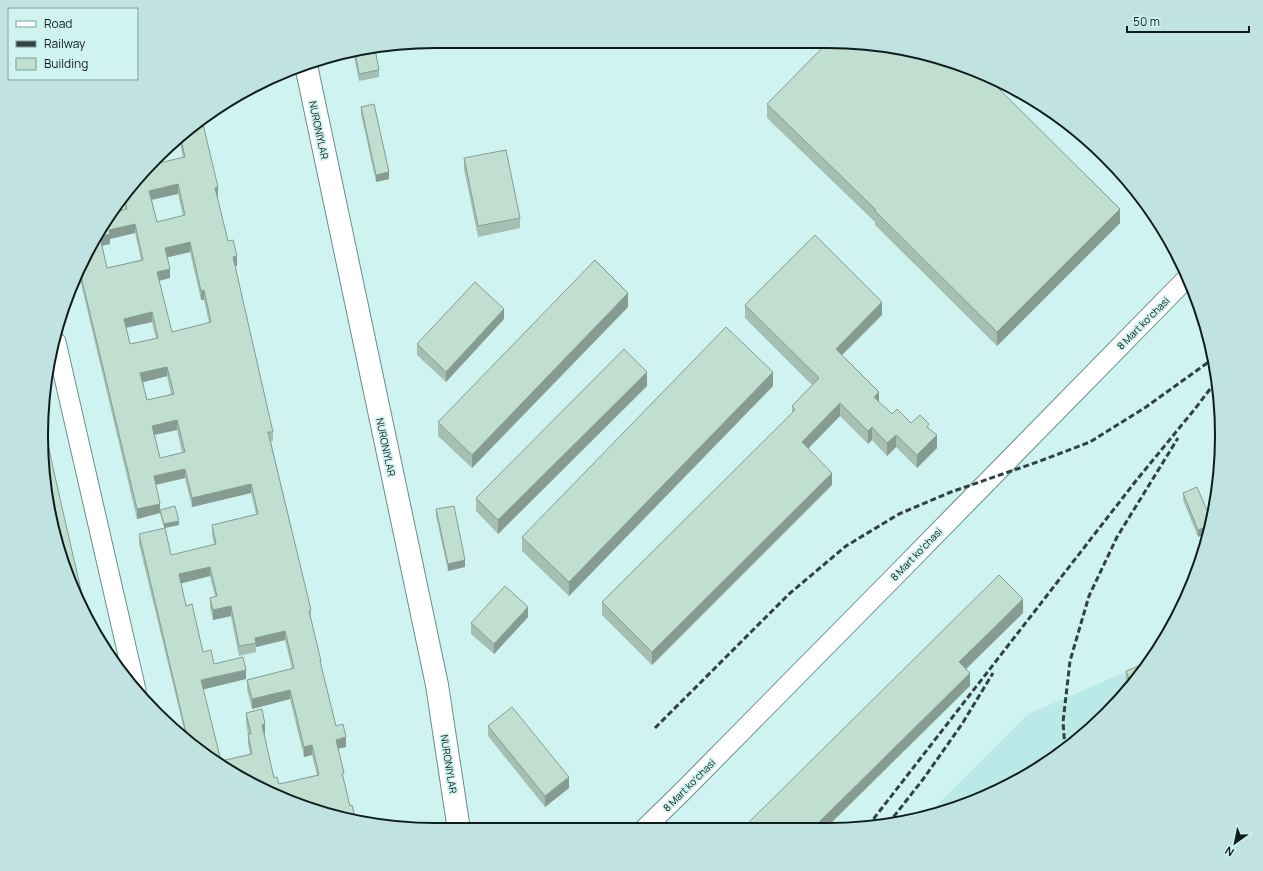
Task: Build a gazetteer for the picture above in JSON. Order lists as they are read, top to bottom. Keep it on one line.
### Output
{"streets":{"main road":["NURONIYLAR"],"street":["8 Mart koʻchasi"]},"legend":["Road","Railway","Building"],"scale_bar":"50 m","north":"bottom left"}
